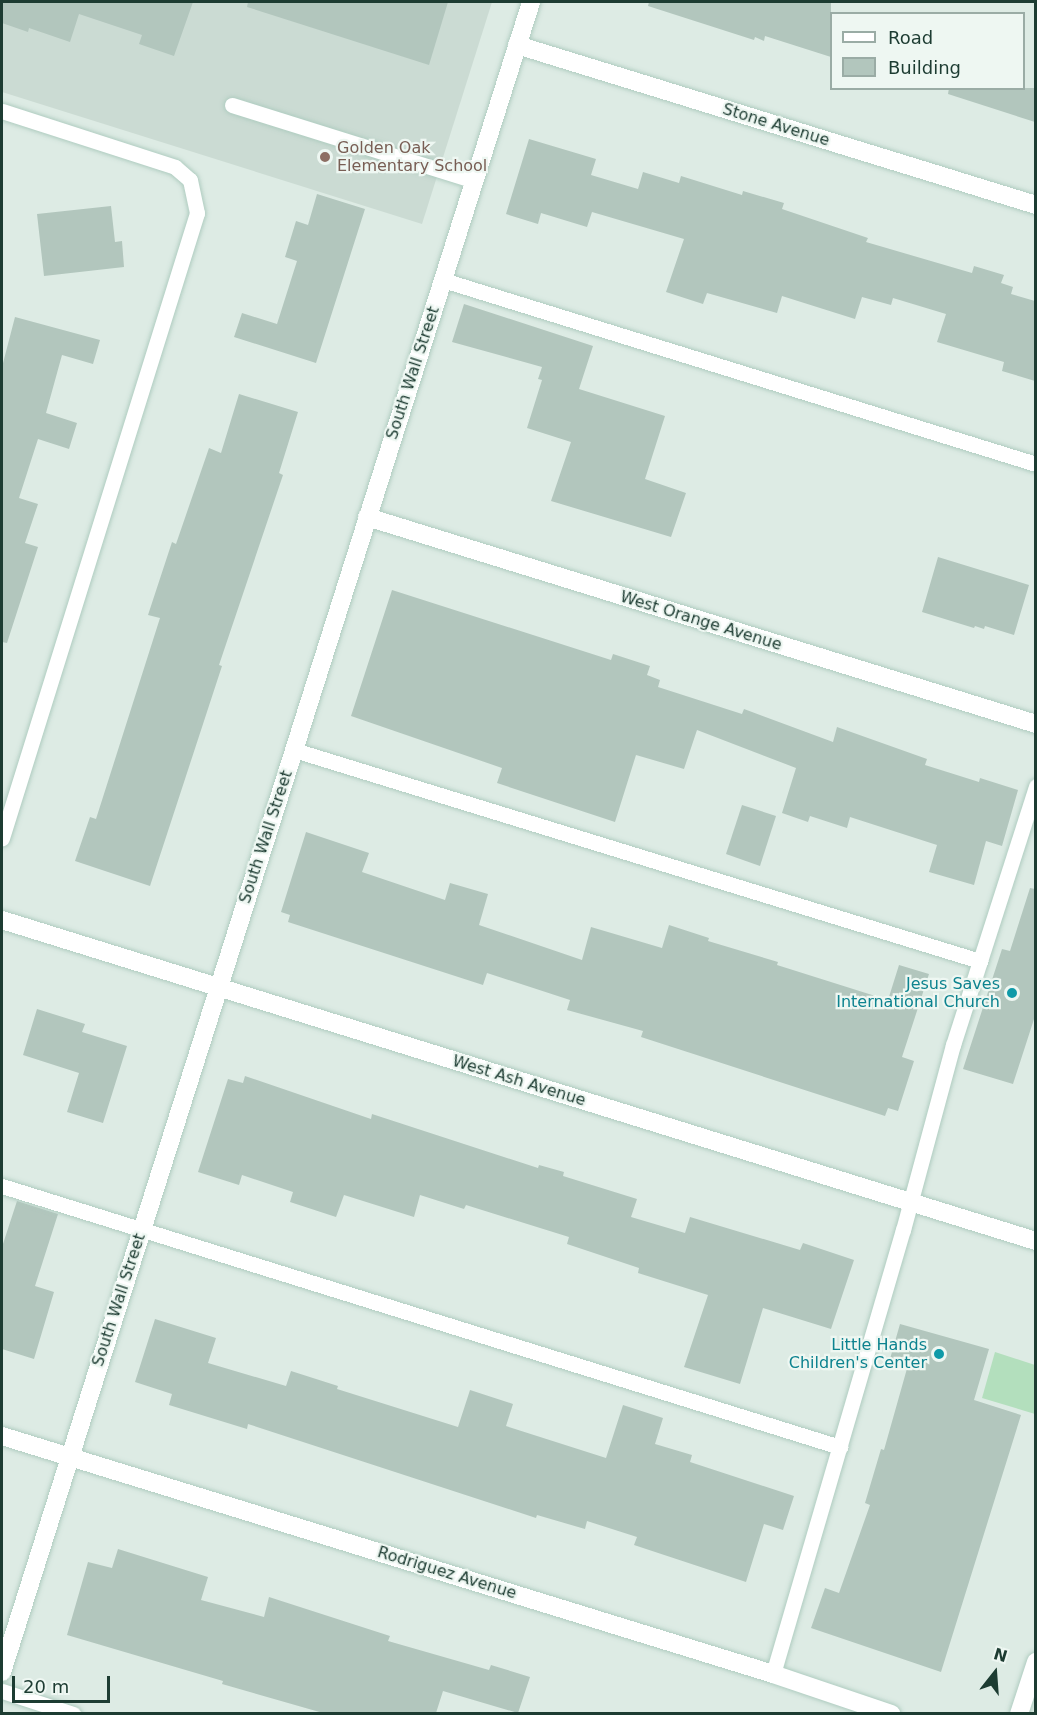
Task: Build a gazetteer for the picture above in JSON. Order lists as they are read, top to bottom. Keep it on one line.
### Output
{"streets":{"street":["Stone Avenue","South Wall Street","West Orange Avenue","West Ash Avenue","Rodriguez Avenue"]},"crossings":[["Stone Avenue","South Wall Street"],["South Wall Street","West Orange Avenue"],["South Wall Street","West Ash Avenue"],["South Wall Street","Rodriguez Avenue"]],"places":["Golden Oak Elementary School","Jesus Saves International Church","Little Hands Children's Center"],"legend":["Road","Building"],"scale_bar":"20 m","north":"top"}
